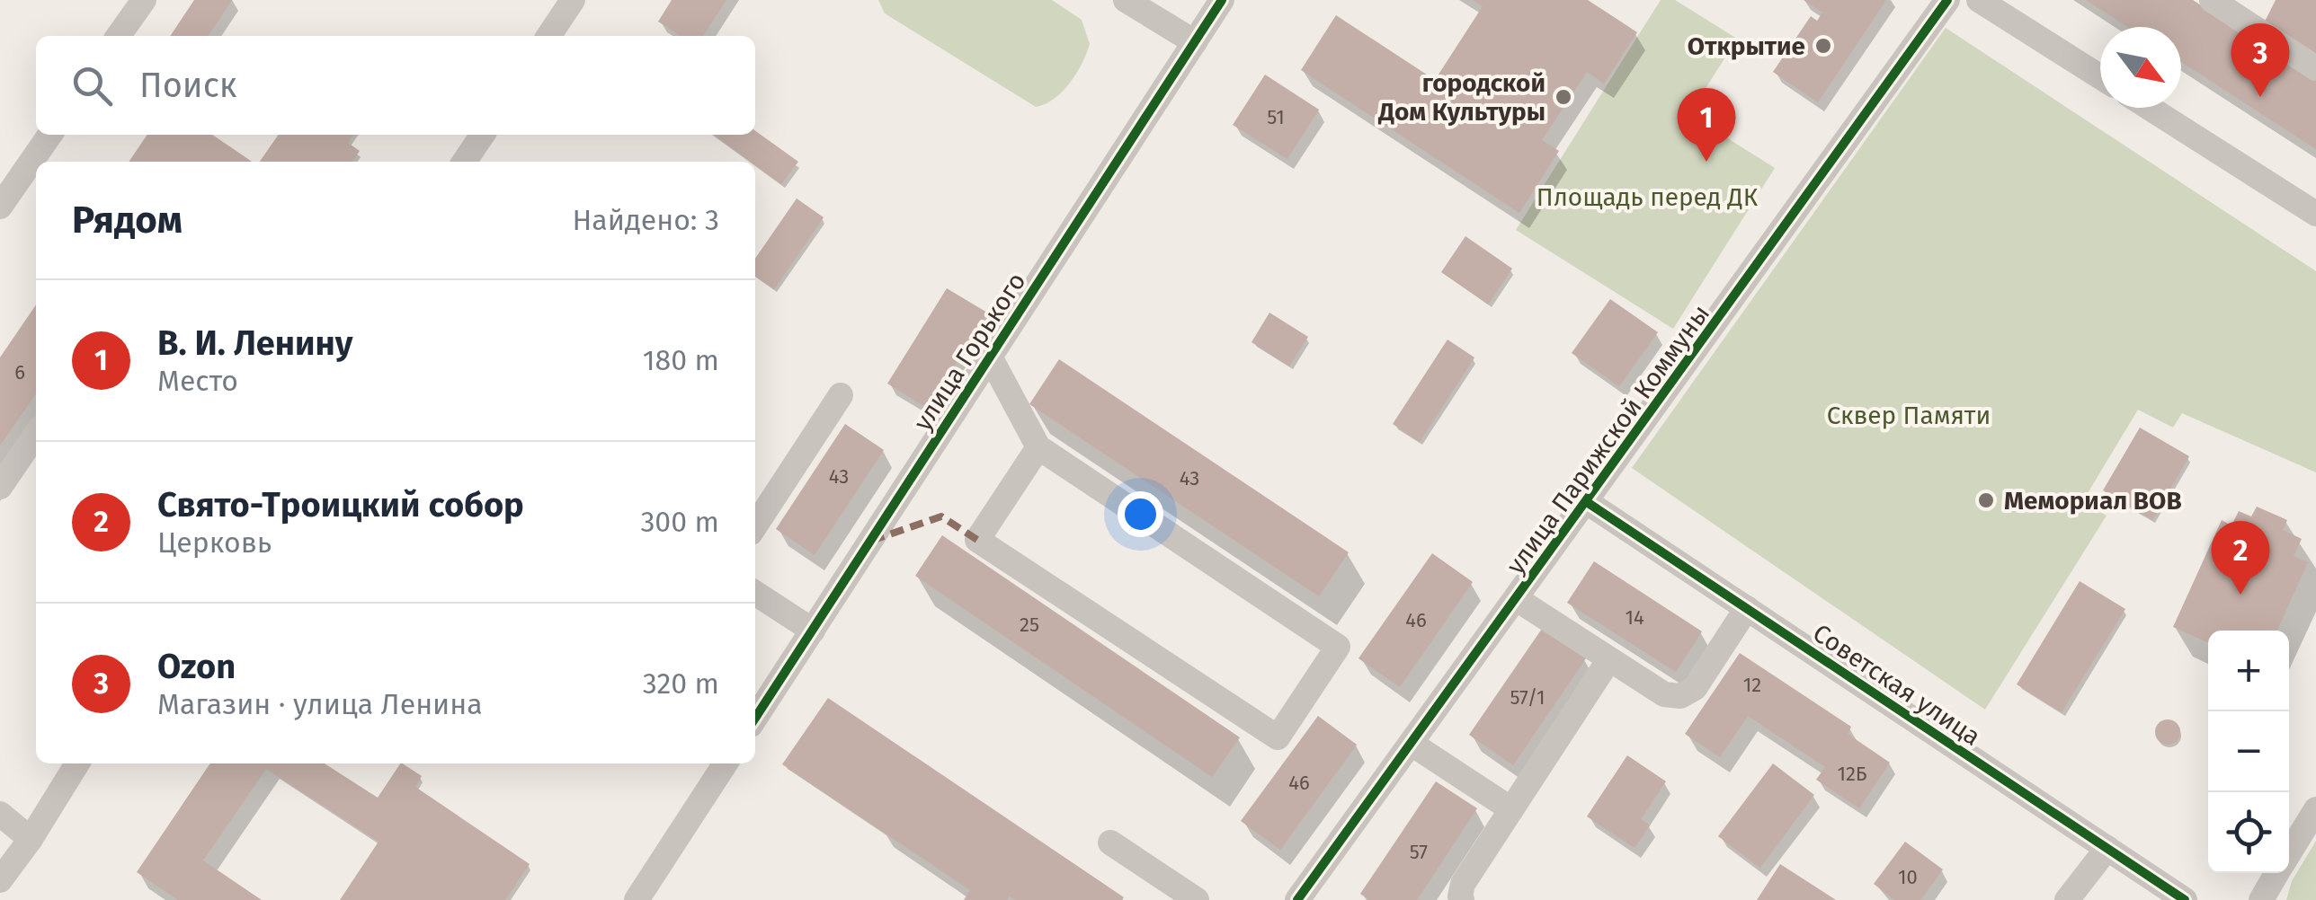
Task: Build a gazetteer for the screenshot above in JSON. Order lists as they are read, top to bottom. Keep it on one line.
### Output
{"streets":{"street":["улица Горького","улица Парижской Коммуны","Советская улица"]},"crossings":[["улица Парижской Коммуны","Советская улица"]],"parks":["Площадь перед ДК","Сквер Памяти"],"places":["Открытие","городской Дом Культуры","Мемориал ВОВ"],"house_numbers":["51","6","43","43","14","46","25","12","57/1","12Б","46","57","10"],"north":"bottom right","page":{"pins":["3","1","2"],"search":"Поиск","heading":["Рядом","Найдено: 3"],"list":[{"mark":"1","name":"В. И. Ленину","note":"Место","value":"180 m"},{"mark":"2","name":"Свято-Троицкий собор","note":"Церковь","value":"300 m"},{"mark":"3","name":"Ozon","note":"Магазин · улица Ленина","value":"320 m"}],"map_buttons":["+","−"]}}
